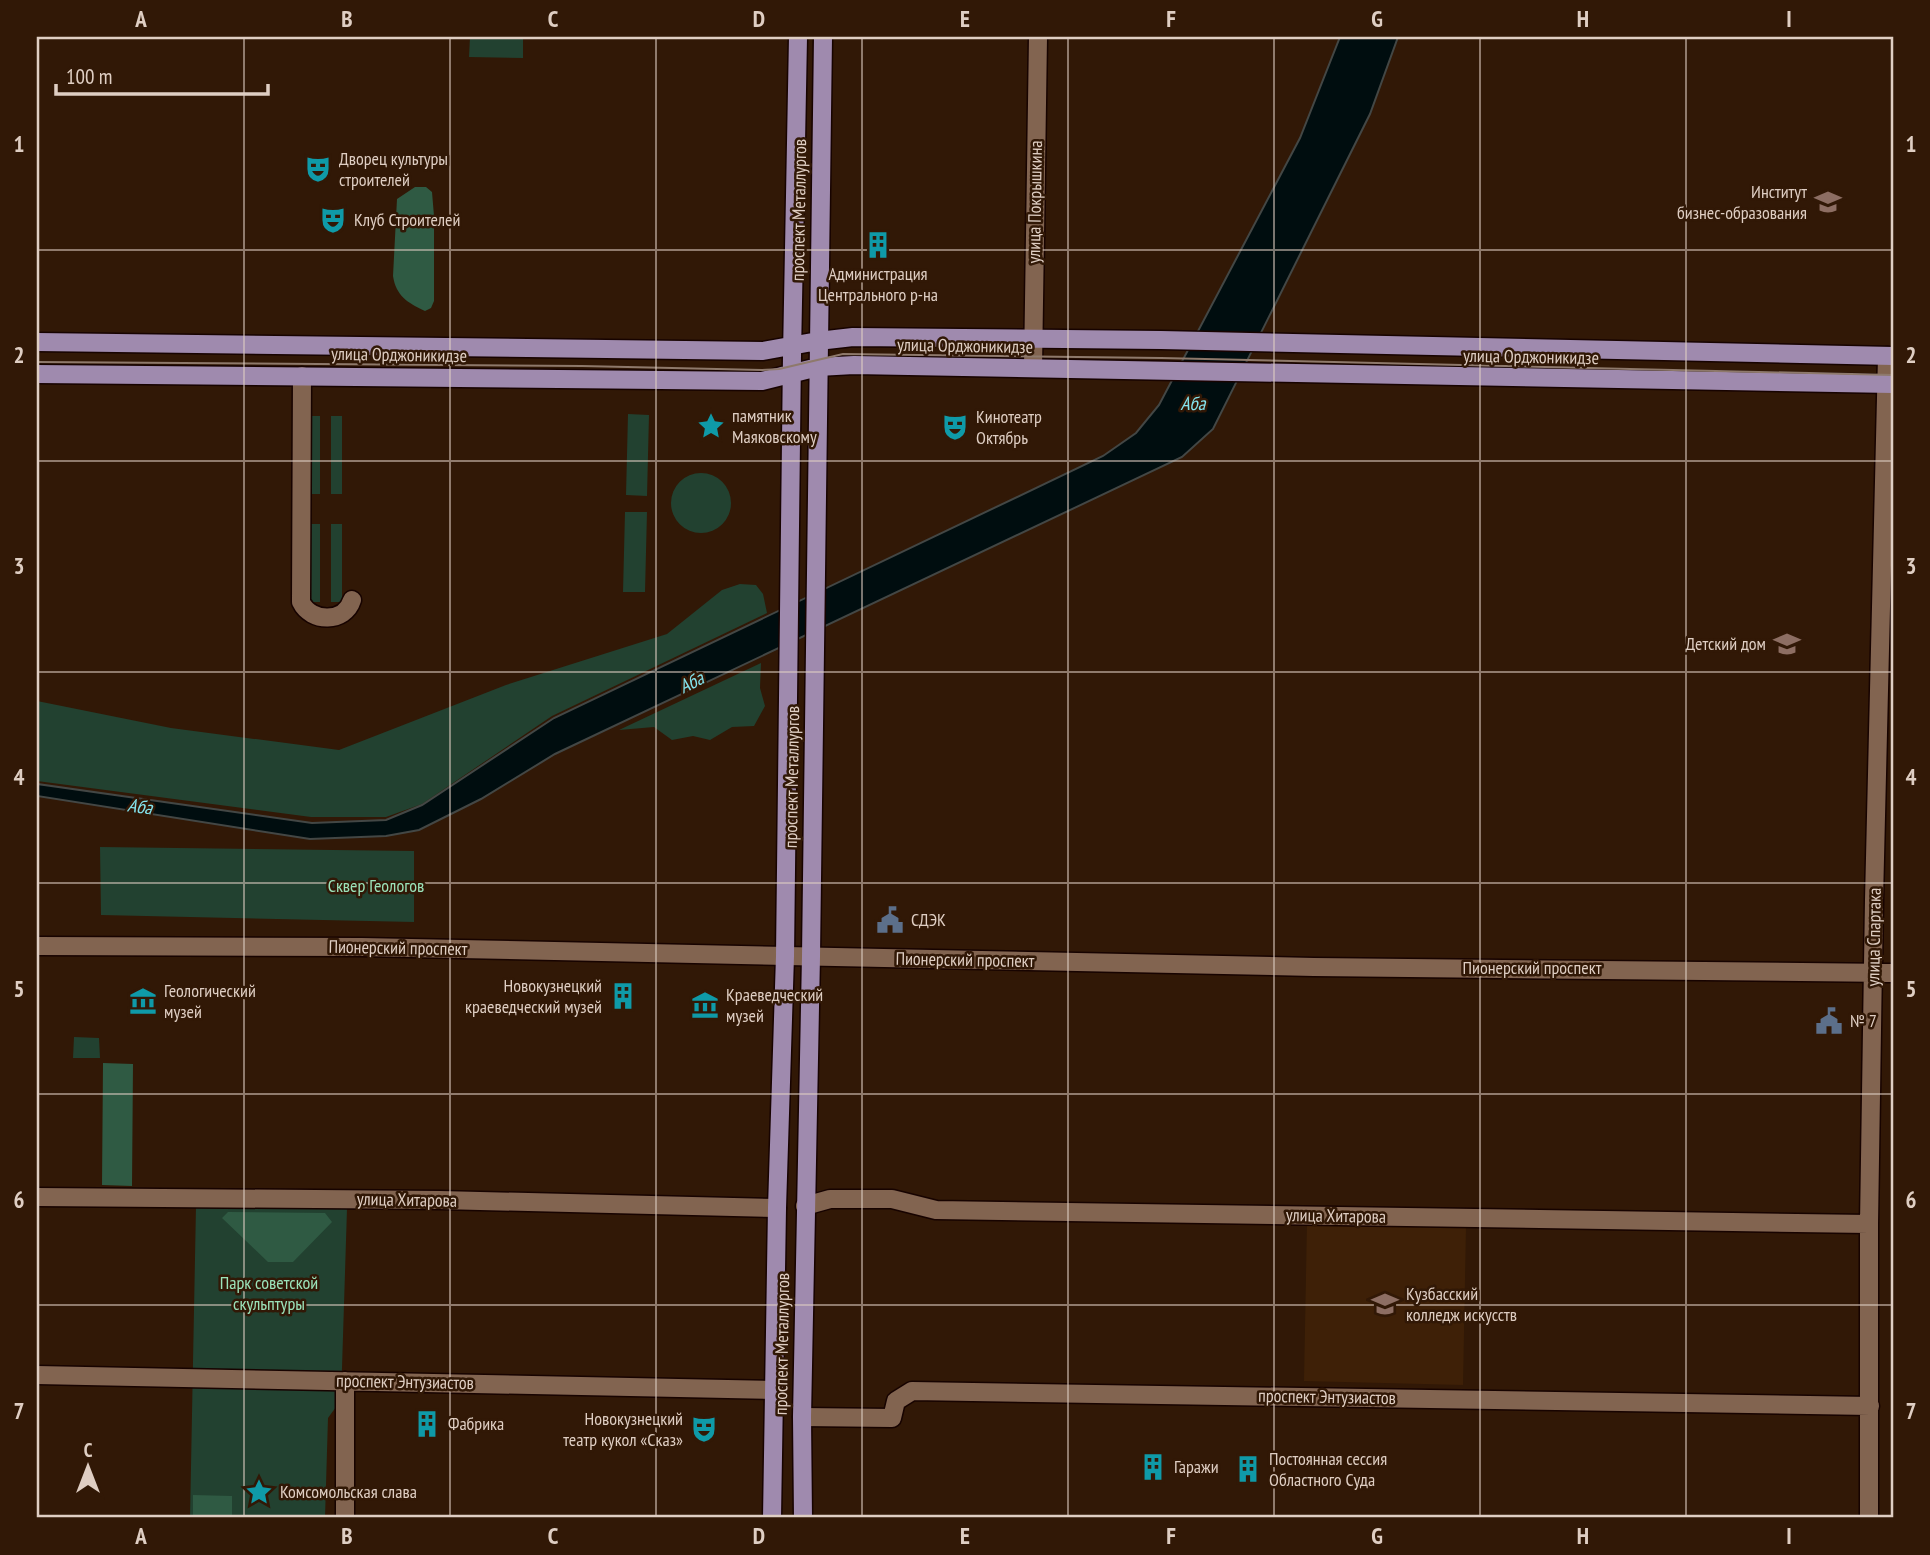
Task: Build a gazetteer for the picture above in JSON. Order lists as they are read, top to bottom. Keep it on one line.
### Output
{"streets":{"main road":["проспект Металлургов","улица Орджоникидзе"],"street":["улица Покрышкина","улица Спартака","Пионерский проспект","улица Хитарова","проспект Энтузиастов"]},"crossings":[["улица Покрышкина","улица Орджоникидзе"],["проспект Металлургов","улица Орджоникидзе"],["проспект Металлургов","Пионерский проспект"],["проспект Металлургов","улица Хитарова"],["проспект Металлургов","проспект Энтузиастов"],["улица Орджоникидзе","улица Спартака"],["улица Спартака","Пионерский проспект"],["улица Спартака","улица Хитарова"],["улица Спартака","проспект Энтузиастов"]],"water":["Аба"],"parks":["Сквер Геологов","Парк советской скульптуры"],"places":{"theatre":["Дворец культуры строителей","Клуб Строителей","Кинотеатр Октябрь","Новокузнецкий театр кукол «Сказ»"],"school or university":["Институт бизнес-образования","Детский дом","Кузбасский колледж искусств"],"building":["Администрация Центрального р-на","Новокузнецкий краеведческий музей","Фабрика","Гаражи","Постоянная сессия Областного Суда"],"place":["памятник Маяковскому","Комсомольская слава"],"public building":["СДЭК","№ 7"],"museum":["Геологический музей","Краеведческий музей"]},"scale_bar":"100 m","north":"top","grid":{"columns":["A","B","C","D","E","F","G","H","I"],"rows":["1","2","3","4","5","6","7"]}}
